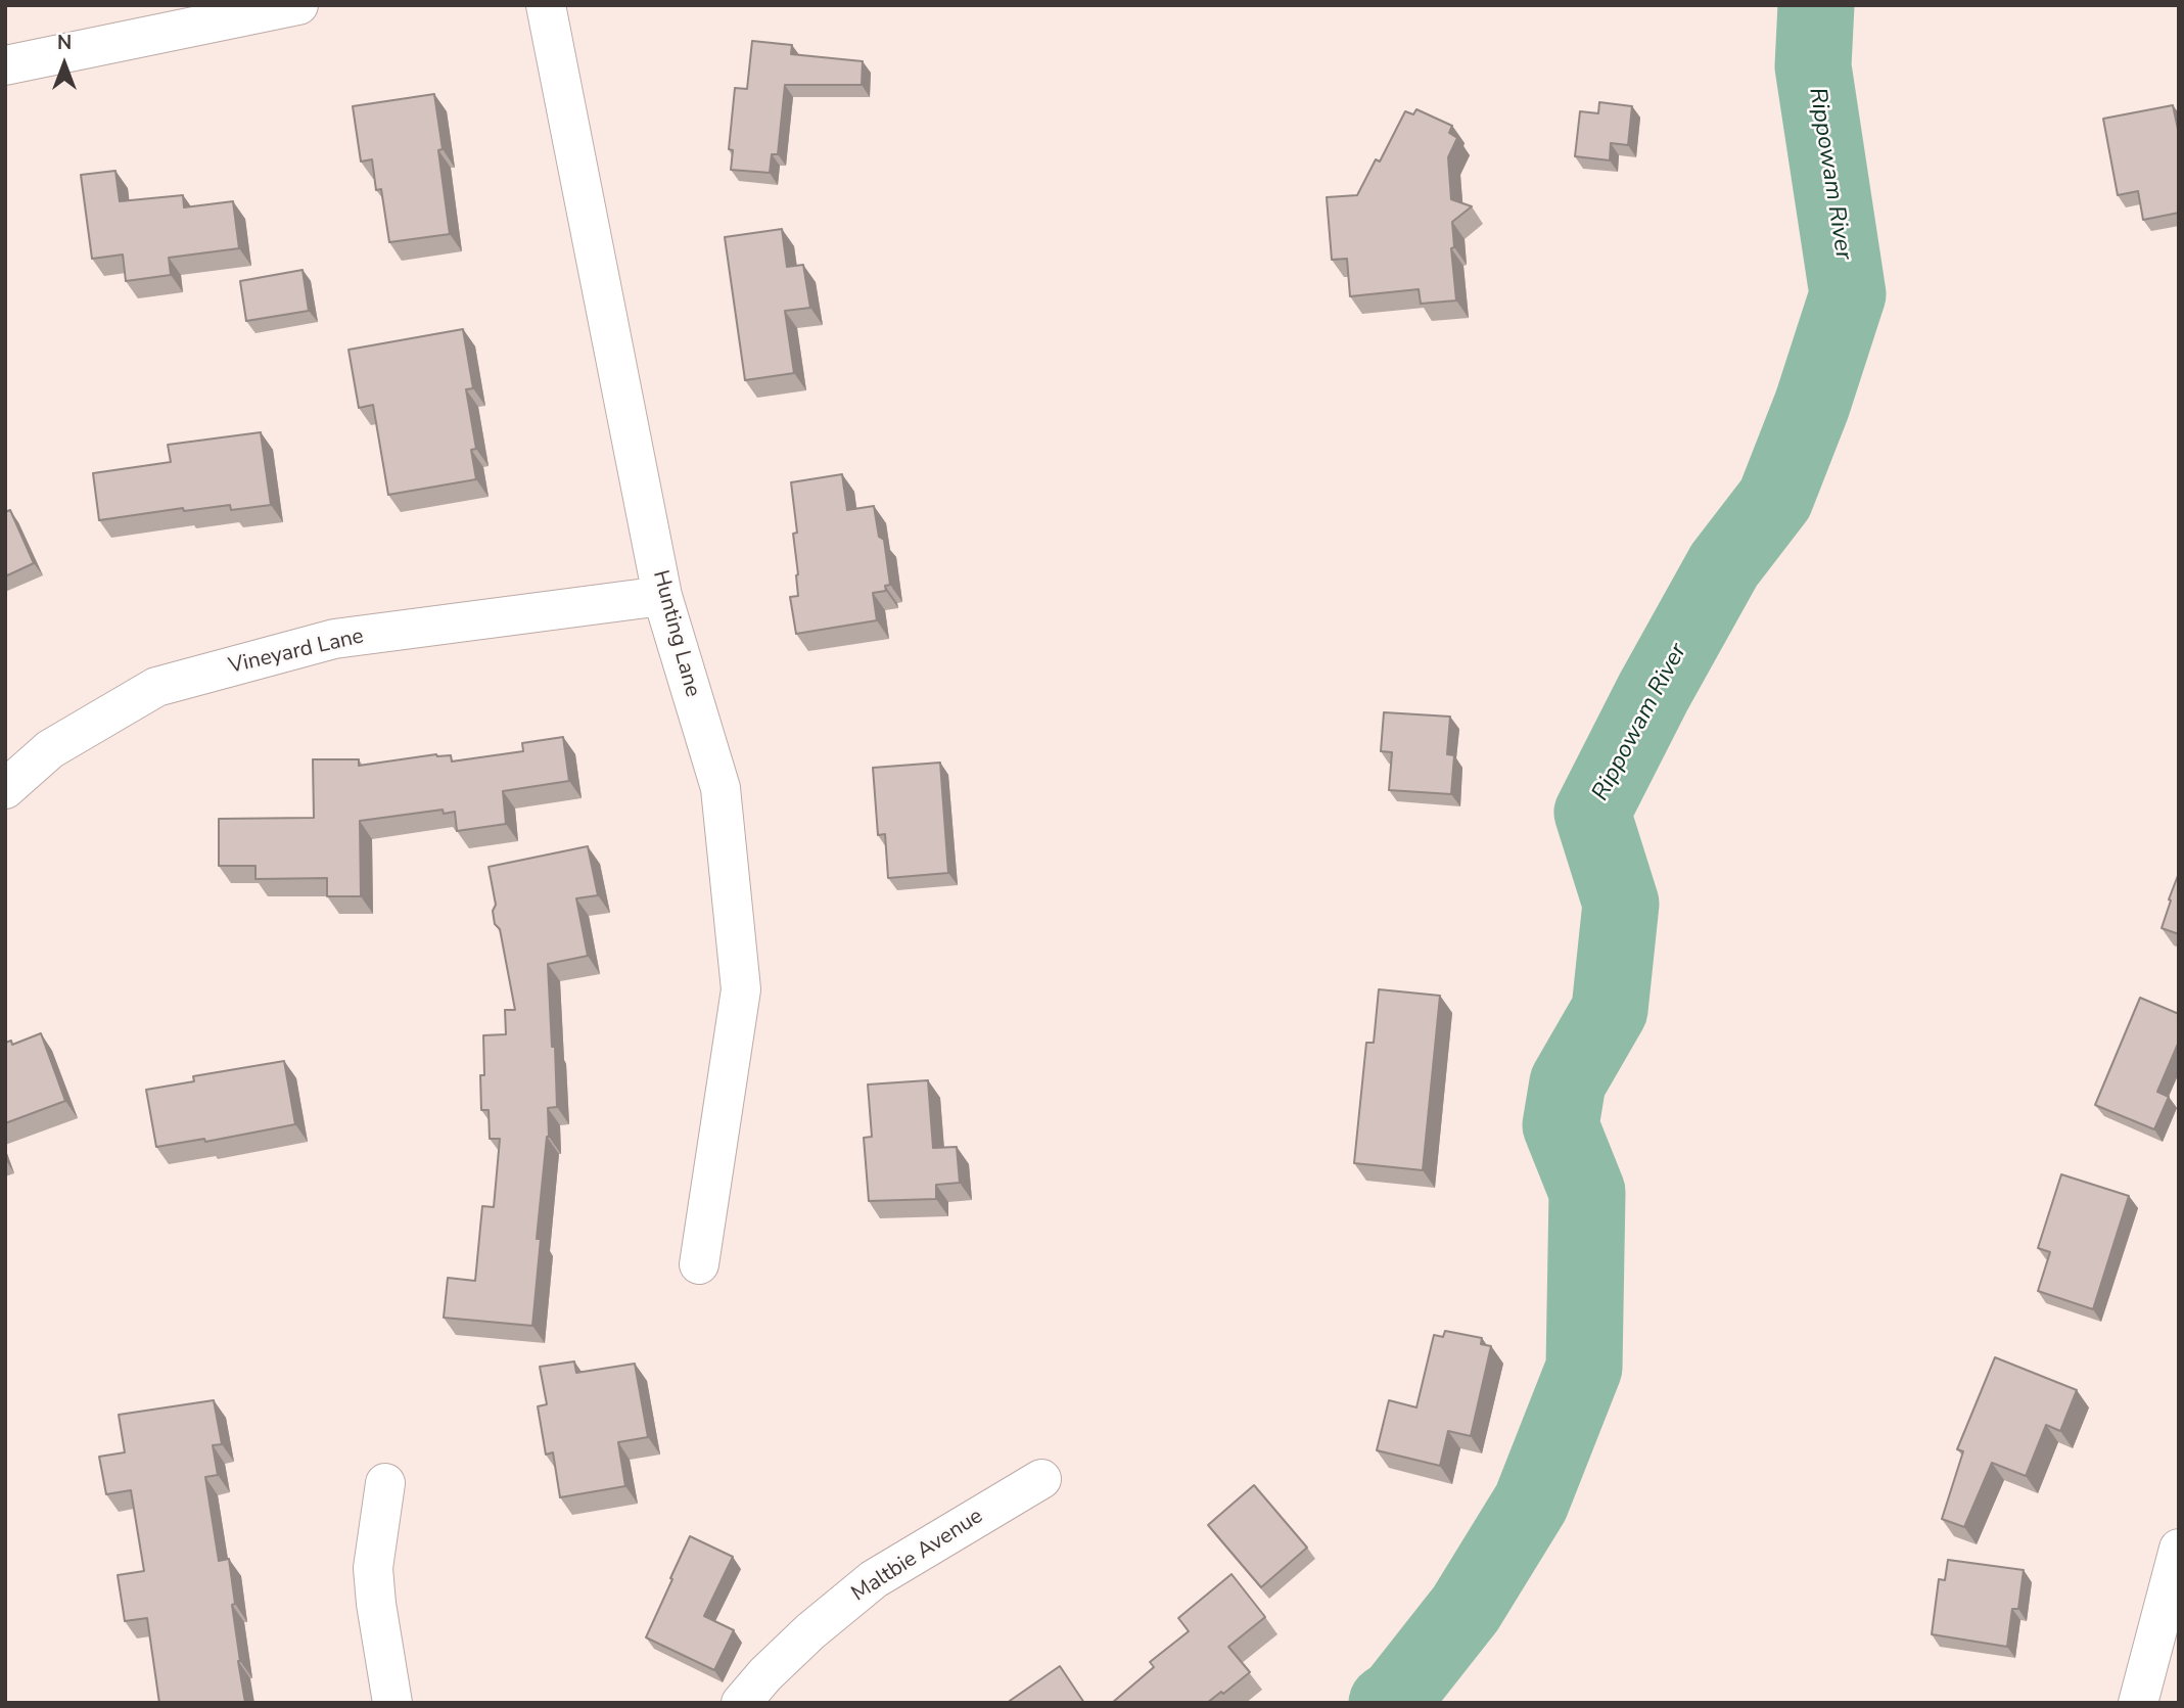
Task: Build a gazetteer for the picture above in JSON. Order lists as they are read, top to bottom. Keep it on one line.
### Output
{"streets":{"street":["Hunting Lane","Vineyard Lane","Maltbie Avenue"]},"crossings":[["Hunting Lane","Vineyard Lane"]],"water":["Rippowam River"],"north":"top"}
